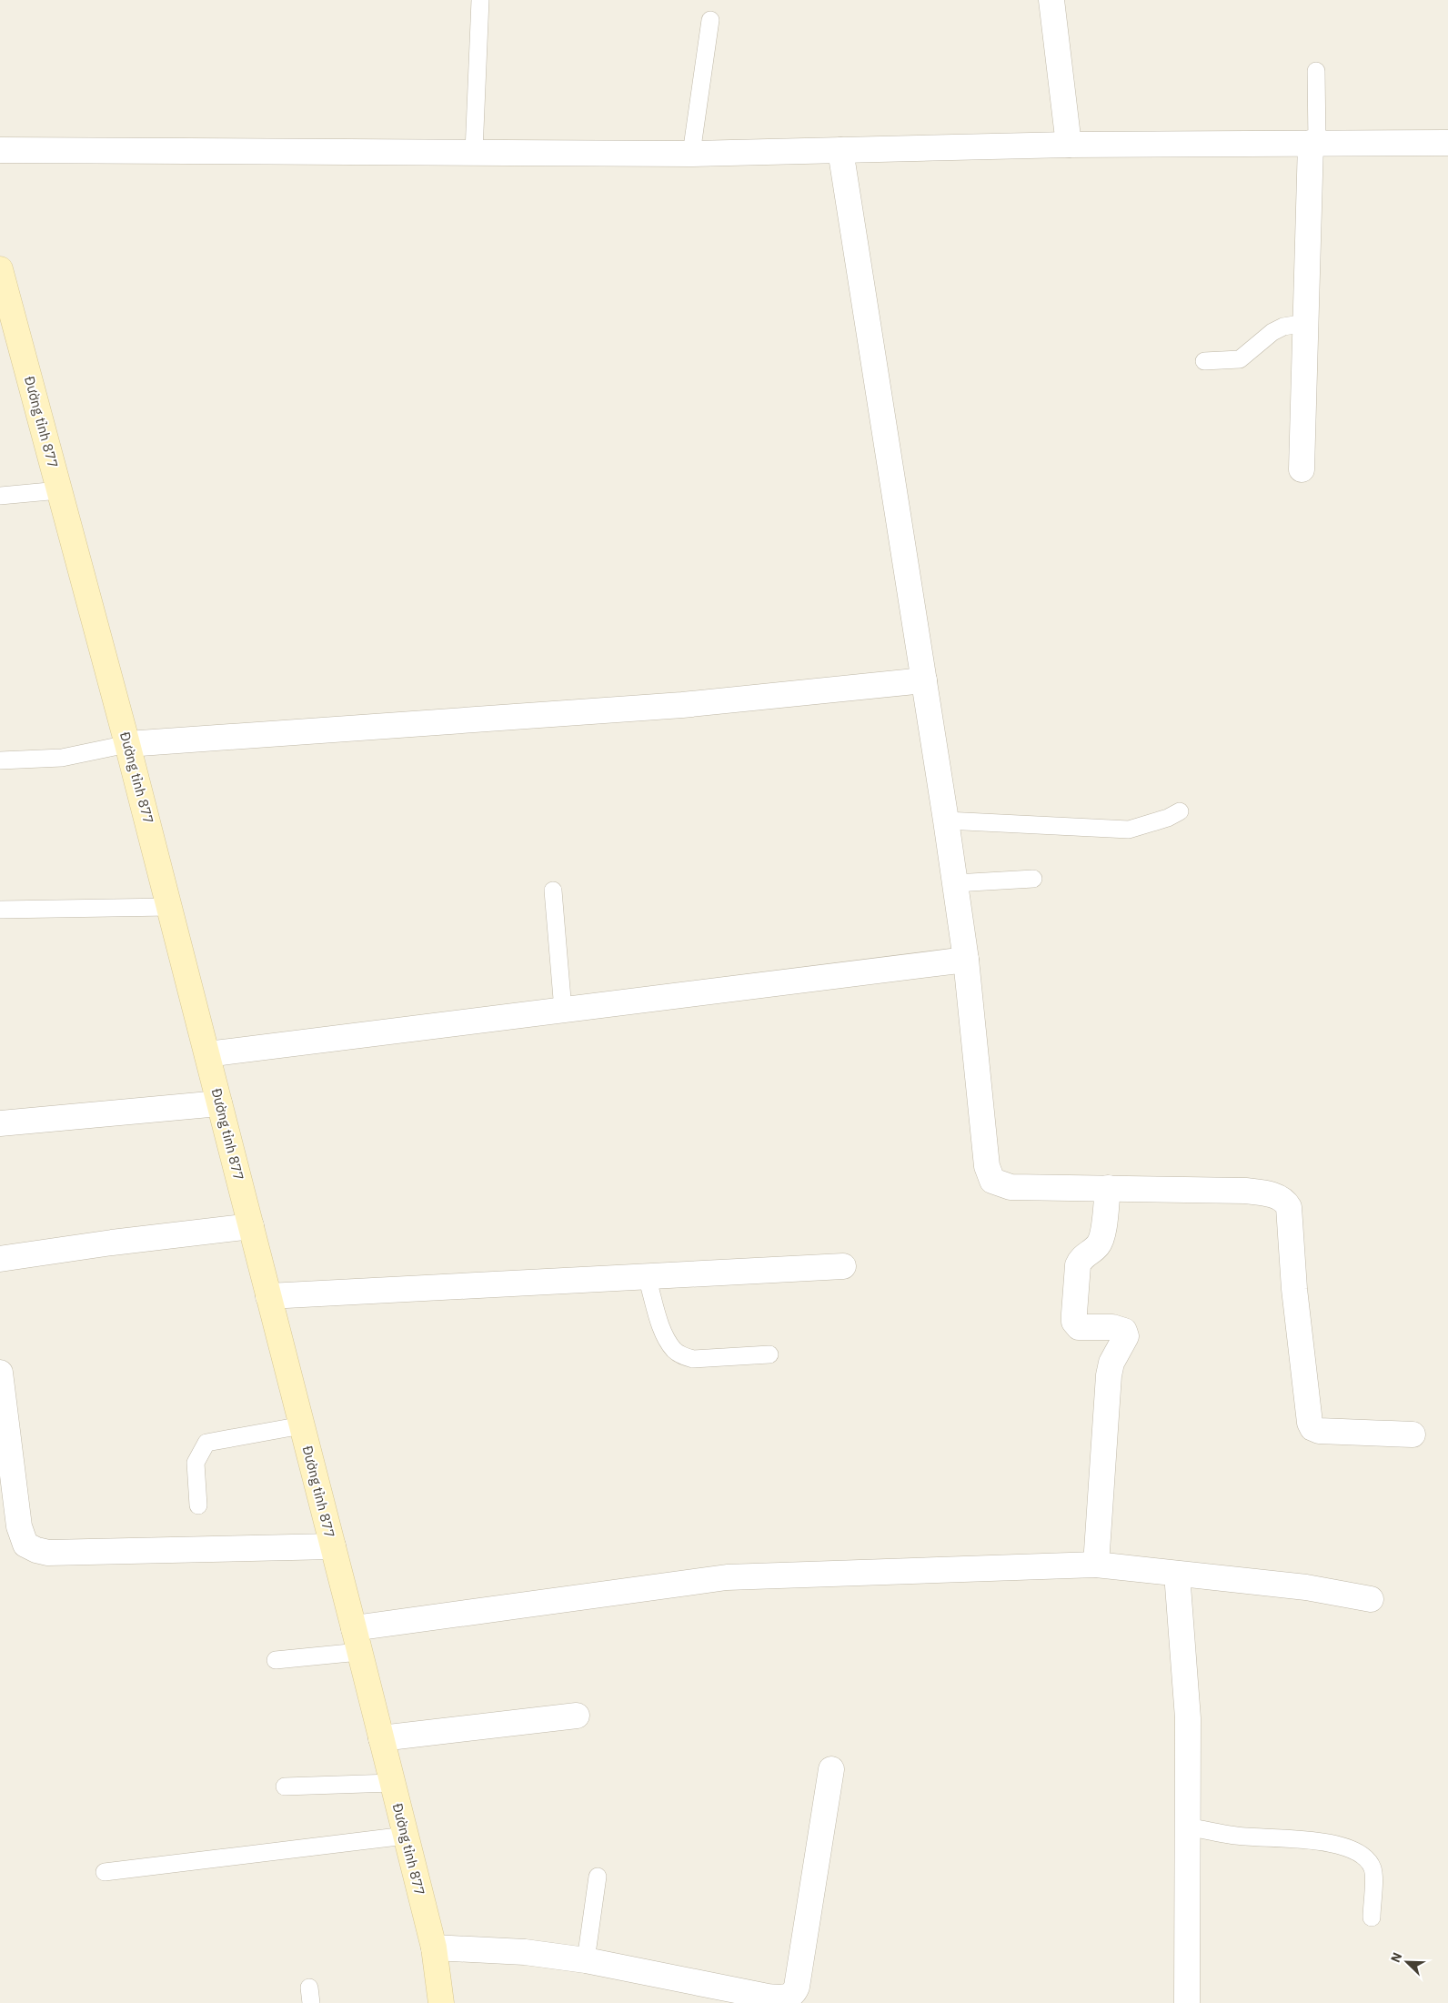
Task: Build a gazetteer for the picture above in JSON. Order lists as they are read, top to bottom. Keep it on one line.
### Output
{"streets":{"main road":["Đường tỉnh 877"]},"north":"top left"}
